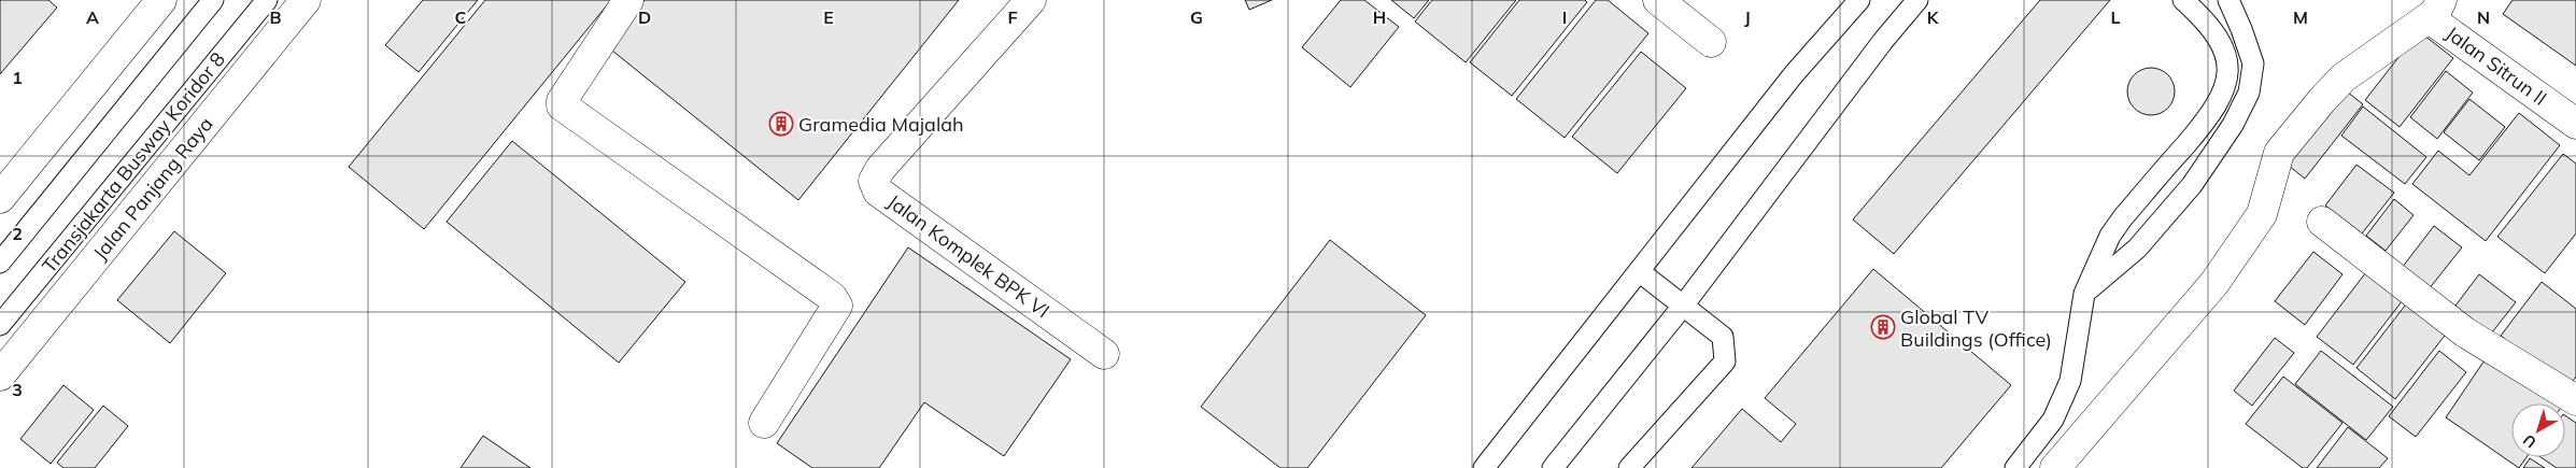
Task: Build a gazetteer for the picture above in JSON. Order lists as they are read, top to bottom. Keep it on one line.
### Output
{"streets":{"street":["Jalan Sitrun II","Jalan Panjang Raya","Jalan Komplek BPK VI"],"lane":["Transjakarta Busway Koridor 8"]},"places":{"building":["Gramedia Majalah","Global TV Buildings (Office)"]},"north":"bottom left","grid":{"columns":["A","B","C","D","E","F","G","H","I","J","K","L","M","N"],"rows":["1","2","3"]}}
